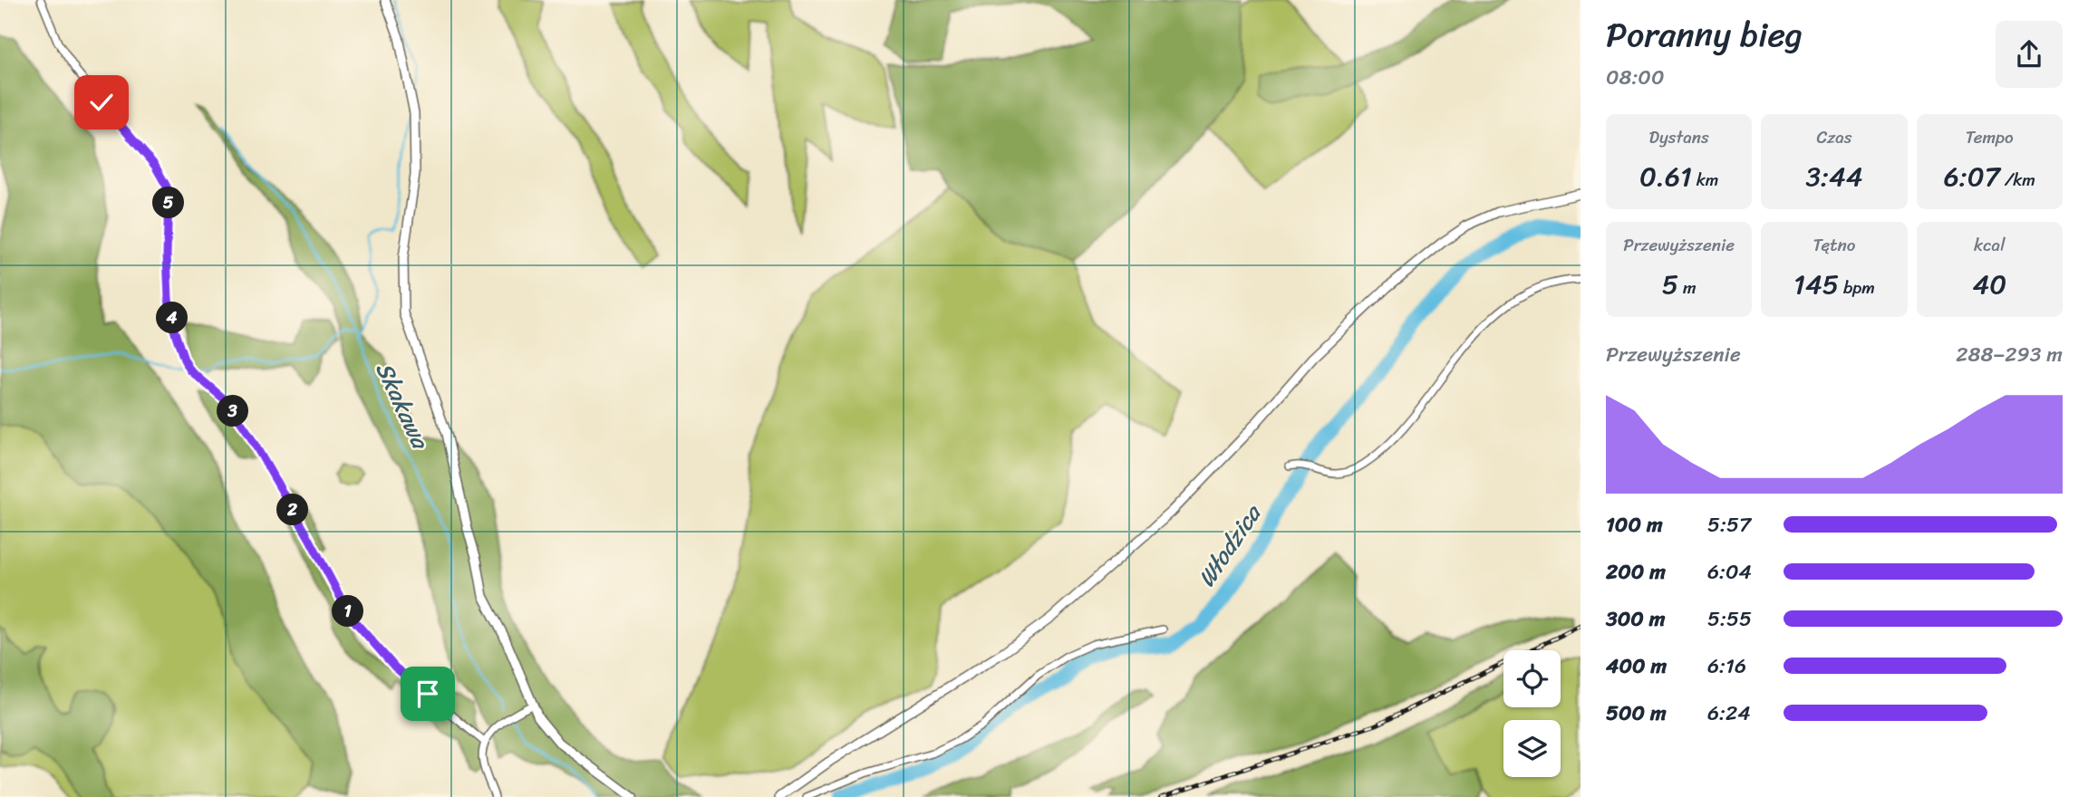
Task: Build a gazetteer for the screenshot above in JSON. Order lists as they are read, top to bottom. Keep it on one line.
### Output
{"water":["Skakawa","Włodzica"],"page":{"heading":["Poranny bieg","08:00"],"stats":[["Dystans","0.61 km"],["Czas","3:44"],["Tempo","6:07 /km"],["Przewyższenie","5 m"],["Tętno","145 bpm"],["kcal","40"]],"pins":["5","4","3","2","1"],"chart":["Przewyższenie","288–293 m"],"list":[{"name":"100 m","note":"5:57"},{"name":"200 m","note":"6:04"},{"name":"300 m","note":"5:55"},{"name":"400 m","note":"6:16"},{"name":"500 m","note":"6:24"}]}}
